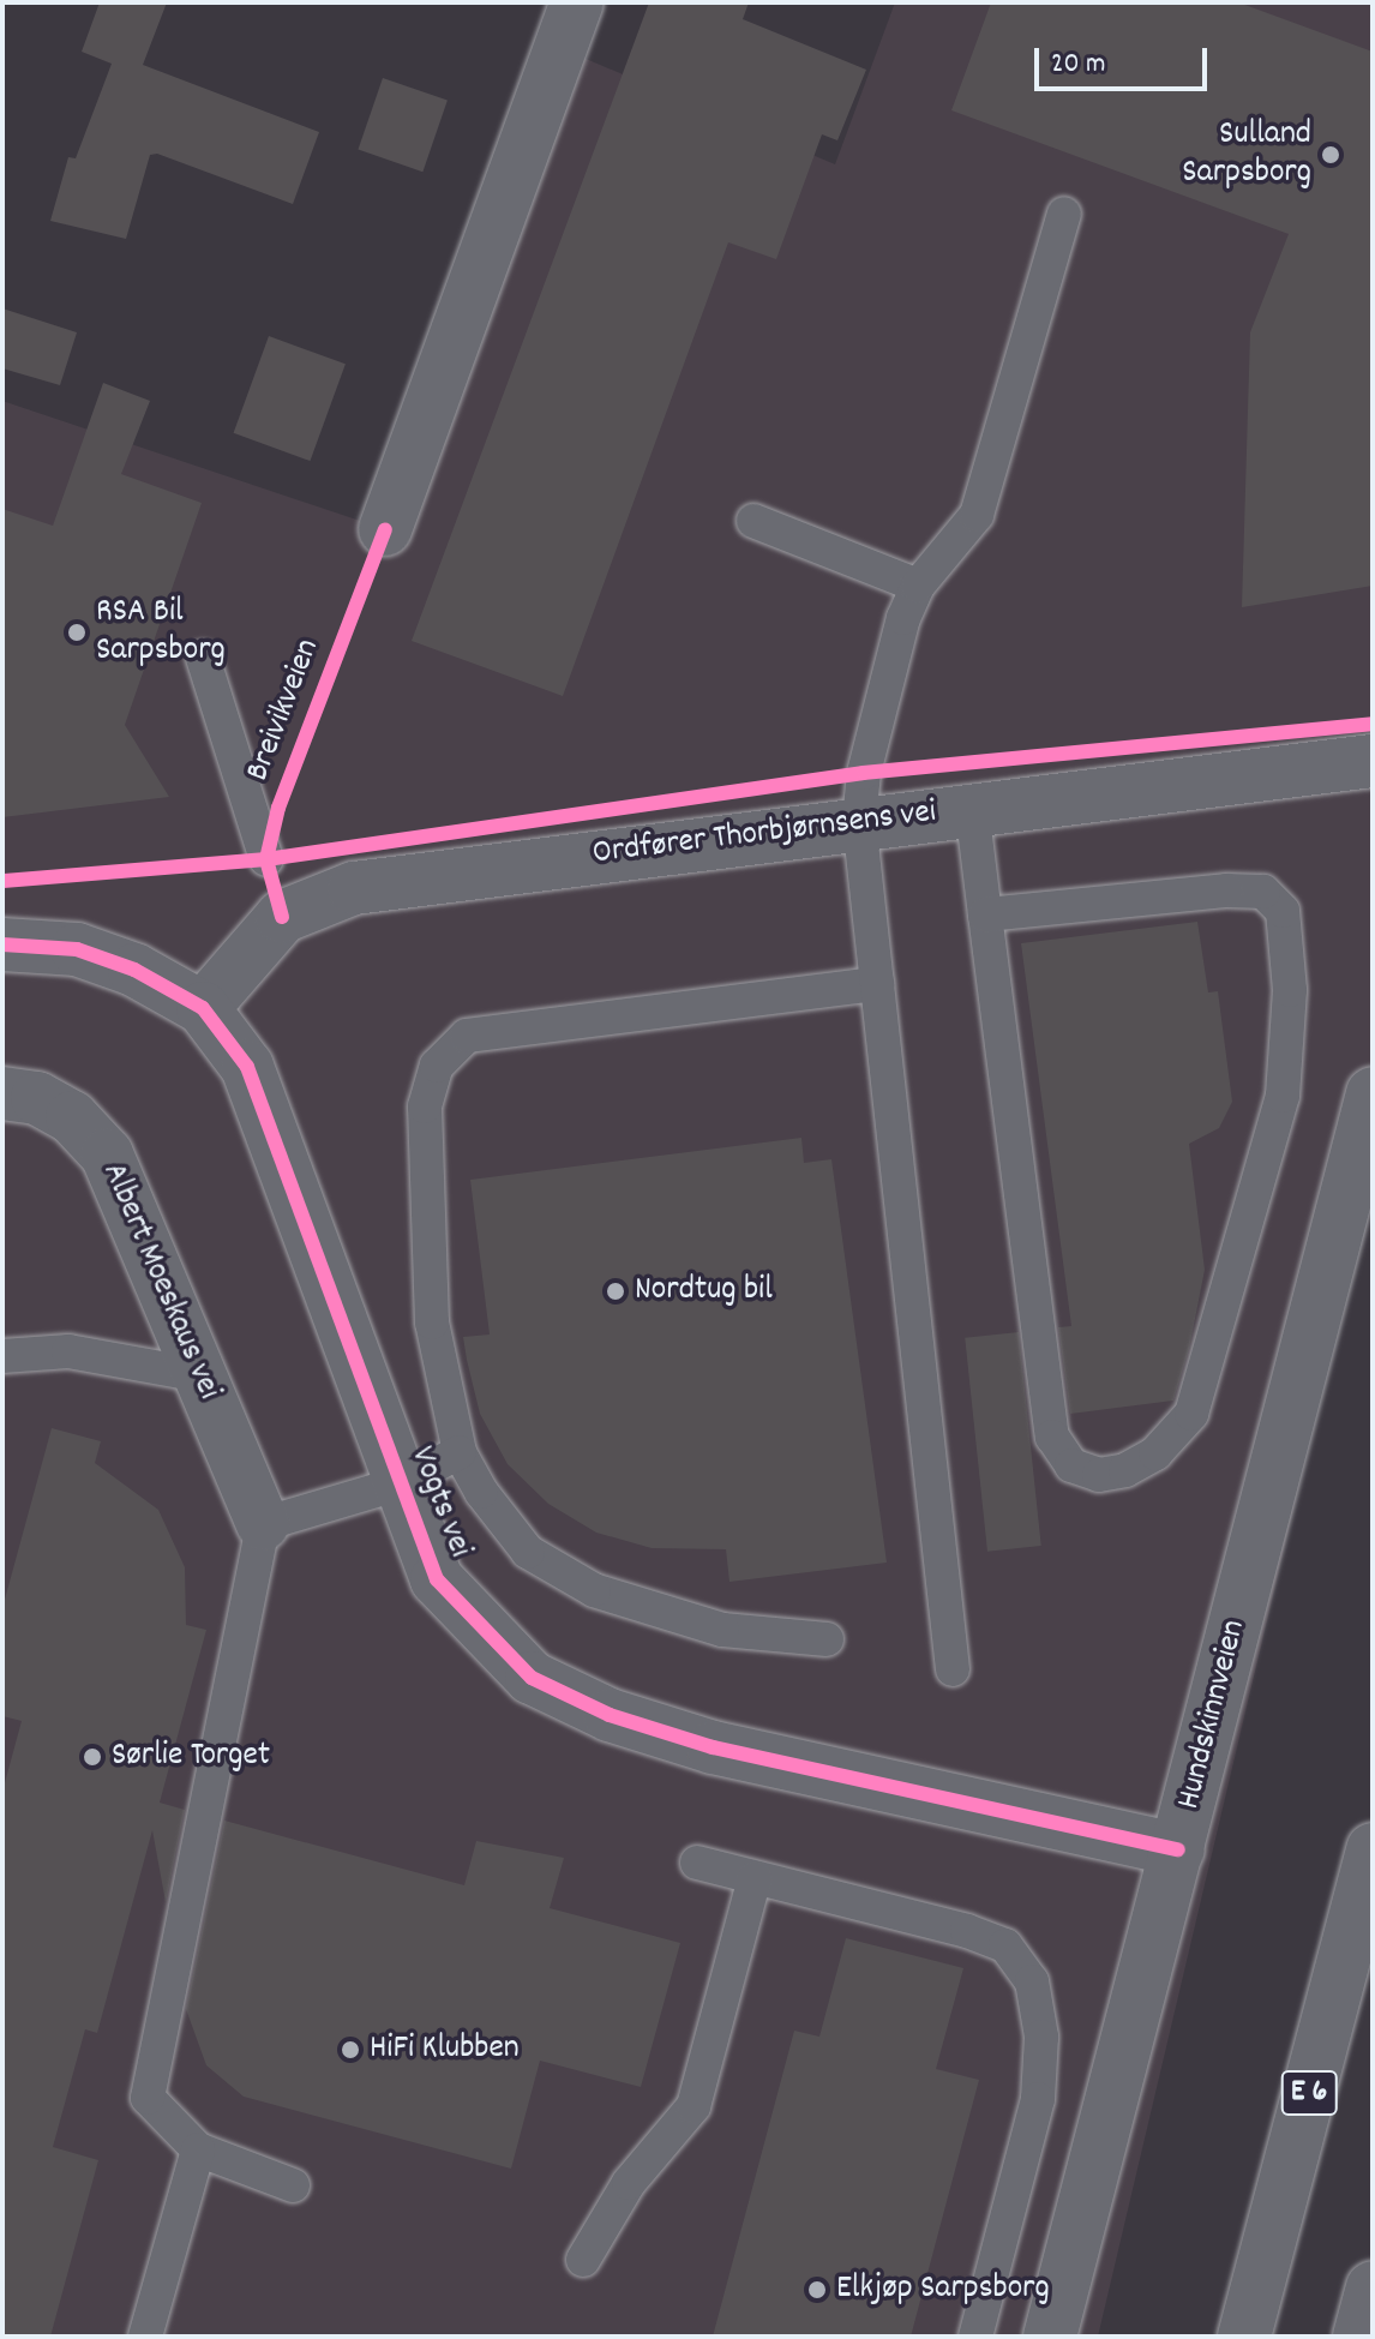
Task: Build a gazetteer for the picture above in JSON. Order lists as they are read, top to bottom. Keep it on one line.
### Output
{"streets":{"main road":["Ordfører Thorbjørnsens vei","Albert Moeskaus vei","Vogts vei","Hundskinnveien","E 6"],"cycle path":["Breivikveien"]},"crossings":[["Ordfører Thorbjørnsens vei","Vogts vei"],["Vogts vei","Hundskinnveien"]],"places":["Sulland Sarpsborg","RSA Bil Sarpsborg","Nordtug bil","Sørlie Torget","HiFi Klubben","Elkjøp Sarpsborg"],"scale_bar":"20 m"}
